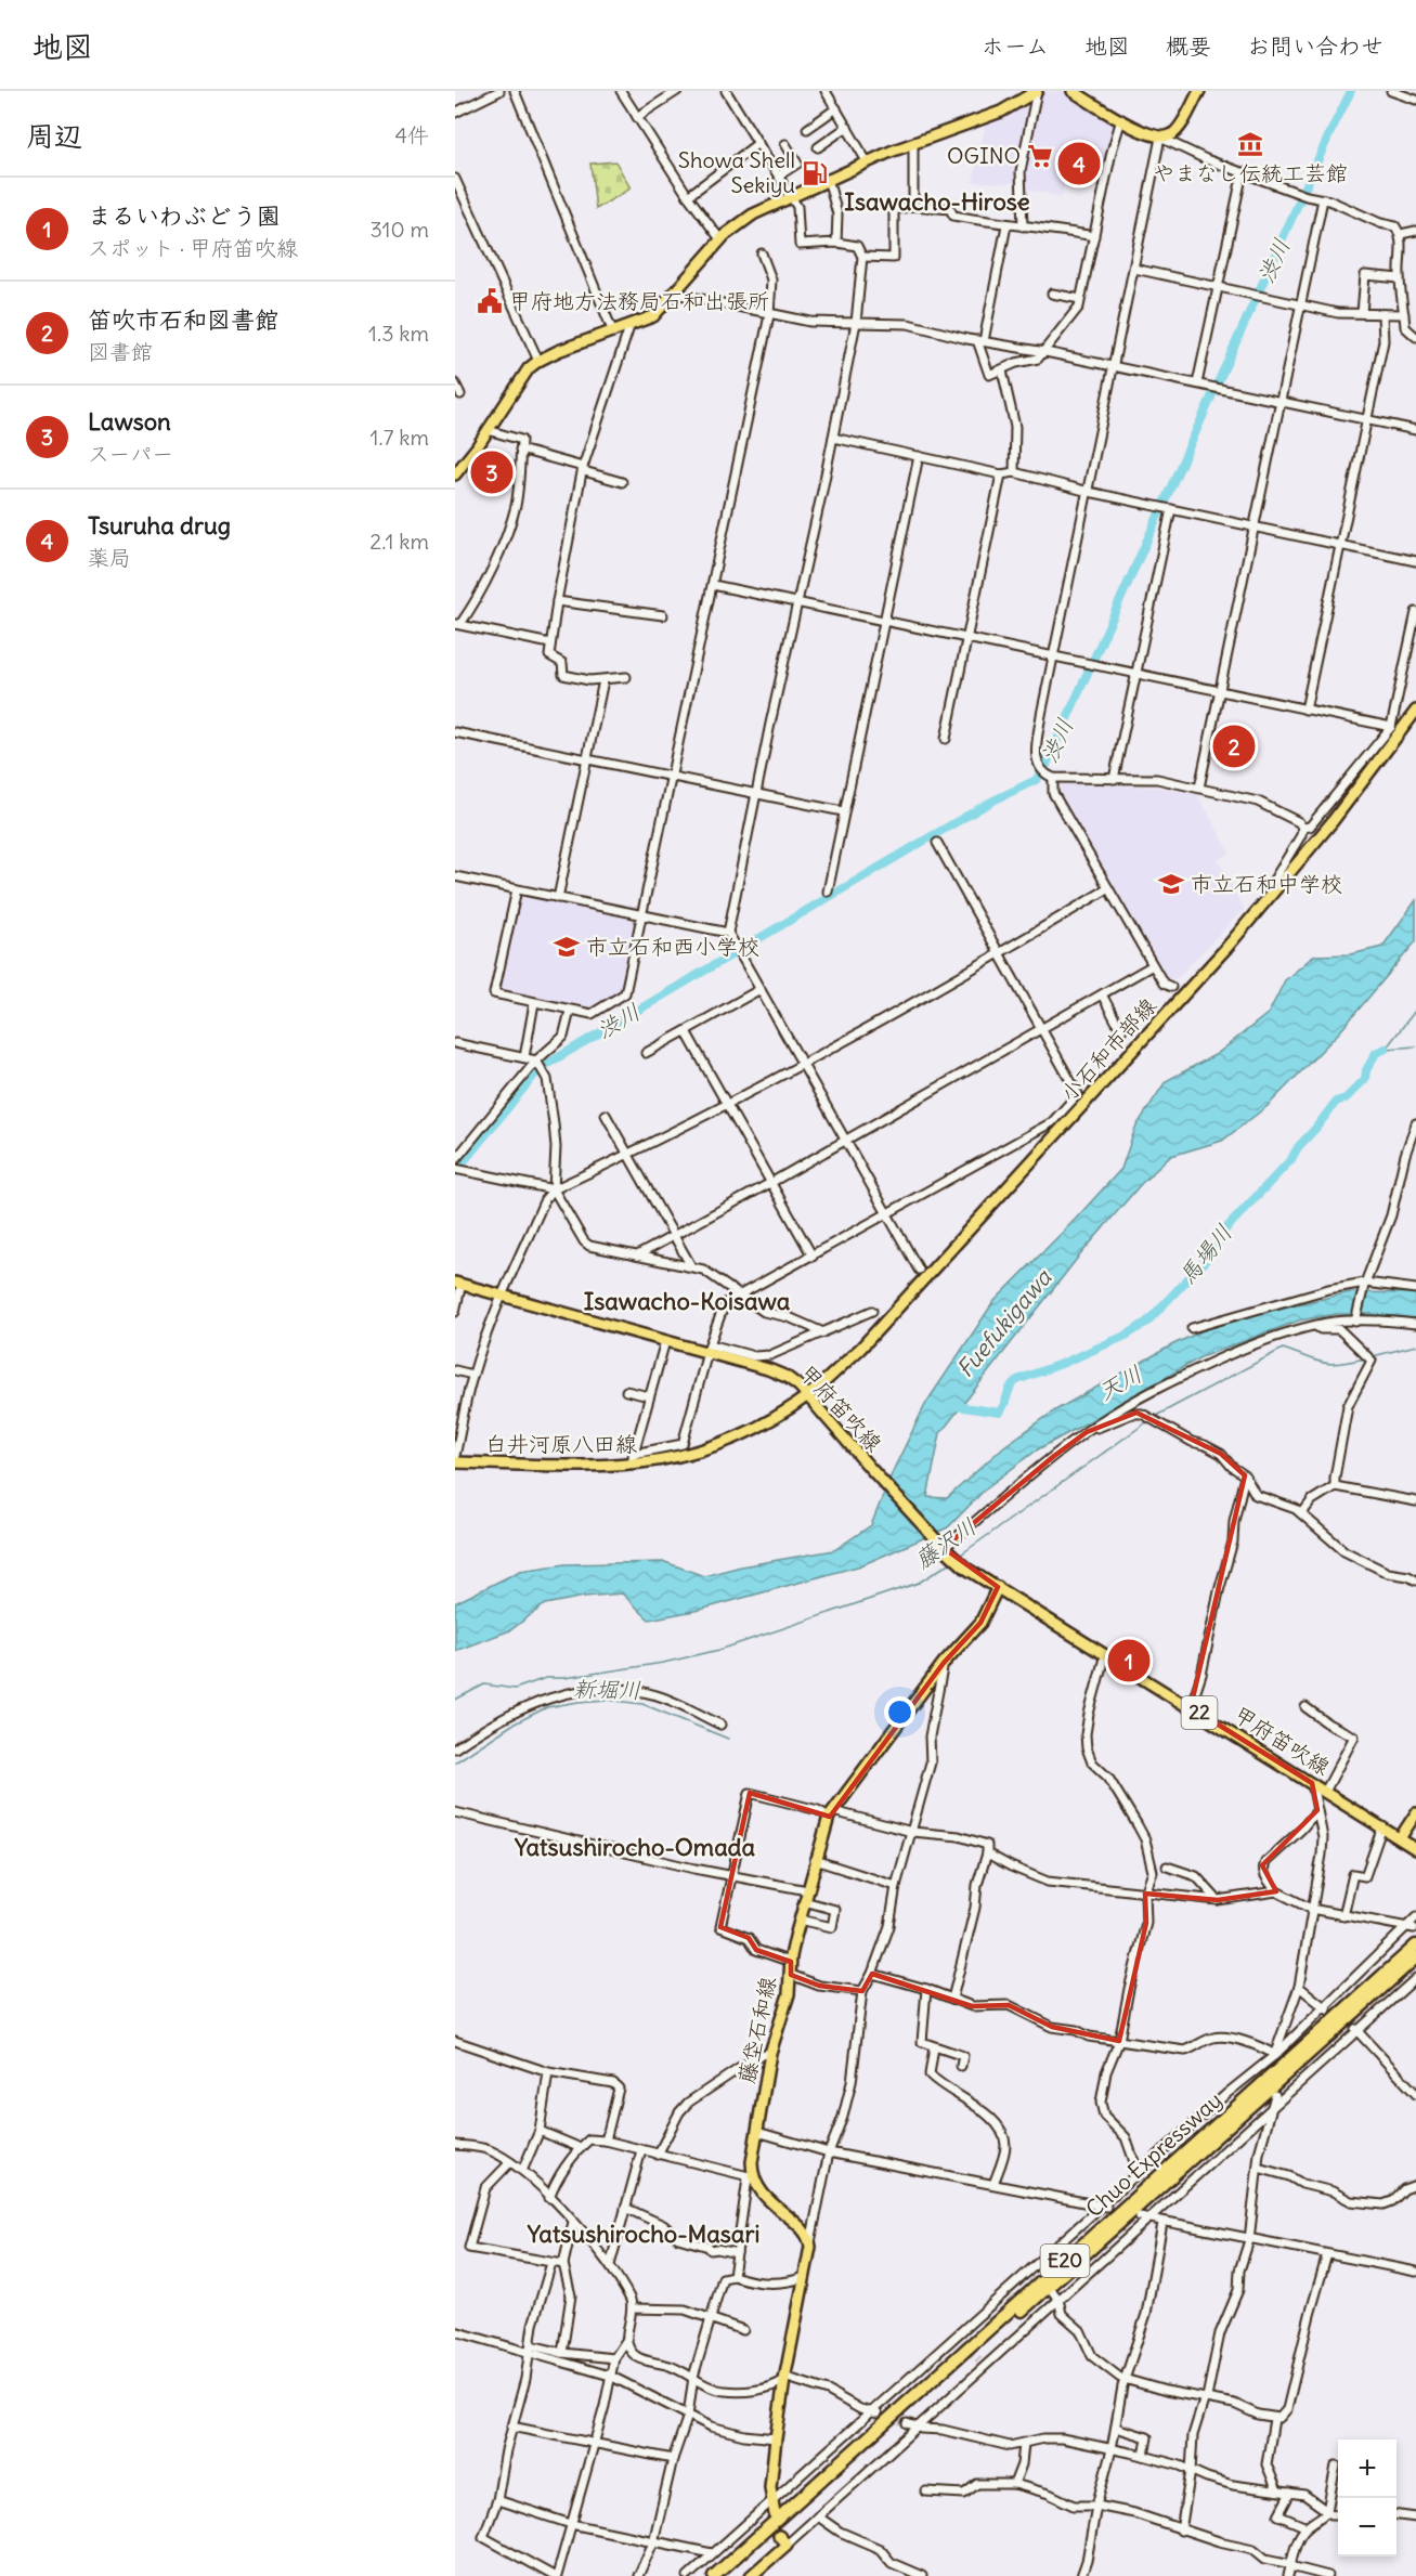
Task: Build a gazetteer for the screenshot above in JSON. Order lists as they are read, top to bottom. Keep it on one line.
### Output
{"streets":{"highway":["Chuo Expressway","E20"],"main road":["小石和市部線","甲府笛吹線","白井河原八田線","22","藤垈石和線"]},"crossings":[["小石和市部線","甲府笛吹線"],["小石和市部線","白井河原八田線"],["甲府笛吹線","白井河原八田線"],["甲府笛吹線","藤垈石和線"]],"districts":["Isawacho-Hirose","Isawacho-Koisawa","Yatsushirocho-Omada","Yatsushirocho-Masari"],"water":["渋川","馬場川","Fuefukigawa","天川","藤沢川","新堀川"],"places":{"museum":["やまなし伝統工芸館"],"supermarket":["OGINO"],"fuel station":["Showa Shell Sekiyu"],"public building":["甲府地方法務局石和出張所"],"school or university":["市立石和中学校","市立石和西小学校"]},"page":{"header":"地図","nav":["ホーム","地図","概要","お問い合わせ"],"heading":["周辺","4件"],"pins":["4","3","2","1"],"list":[{"mark":"1","name":"まるいわぶどう園","note":"スポット · 甲府笛吹線","value":"310 m"},{"mark":"2","name":"笛吹市石和図書館","note":"図書館","value":"1.3 km"},{"mark":"3","name":"Lawson","note":"スーパー","value":"1.7 km"},{"mark":"4","name":"Tsuruha drug","note":"薬局","value":"2.1 km"}],"map_buttons":["+","−"]}}
